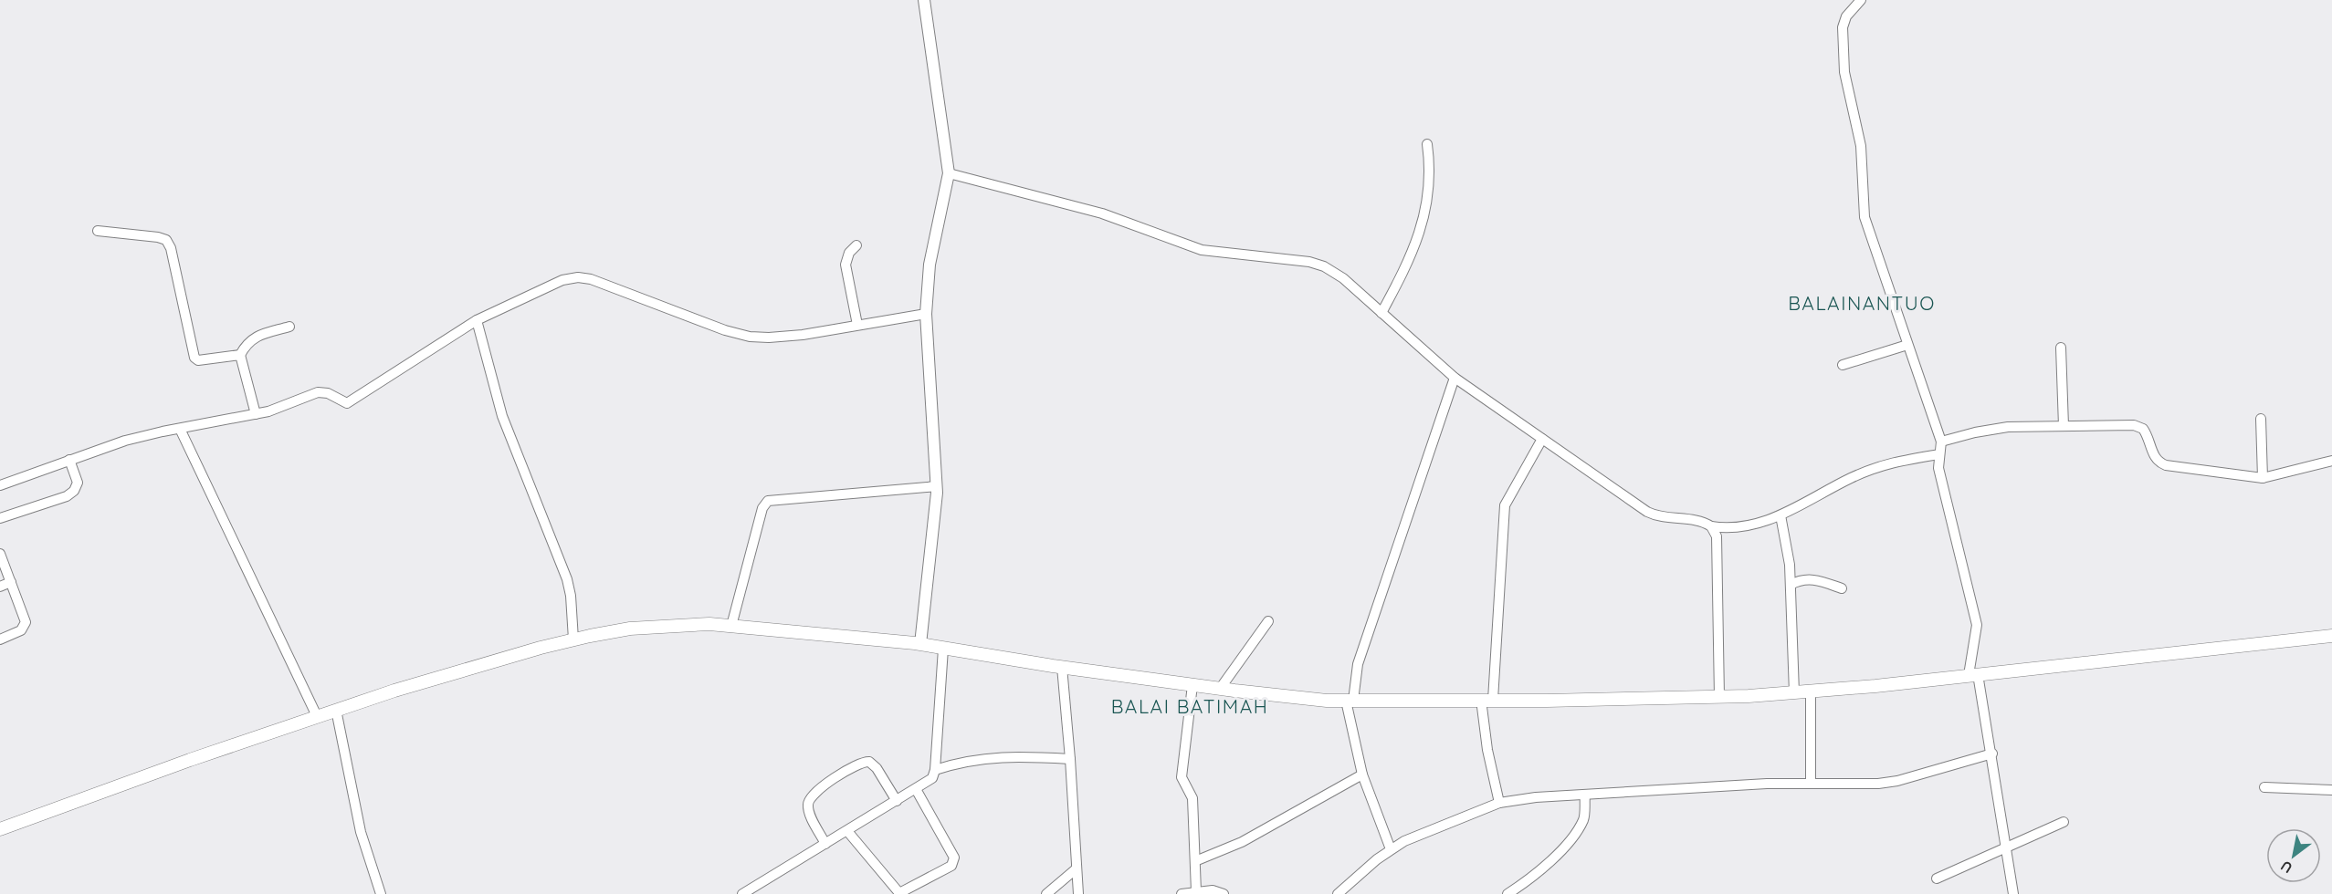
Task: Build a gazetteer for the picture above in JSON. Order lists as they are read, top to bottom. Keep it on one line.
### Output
{"districts":["BALAINANTUO","BALAI BATIMAH"],"north":"bottom left"}
